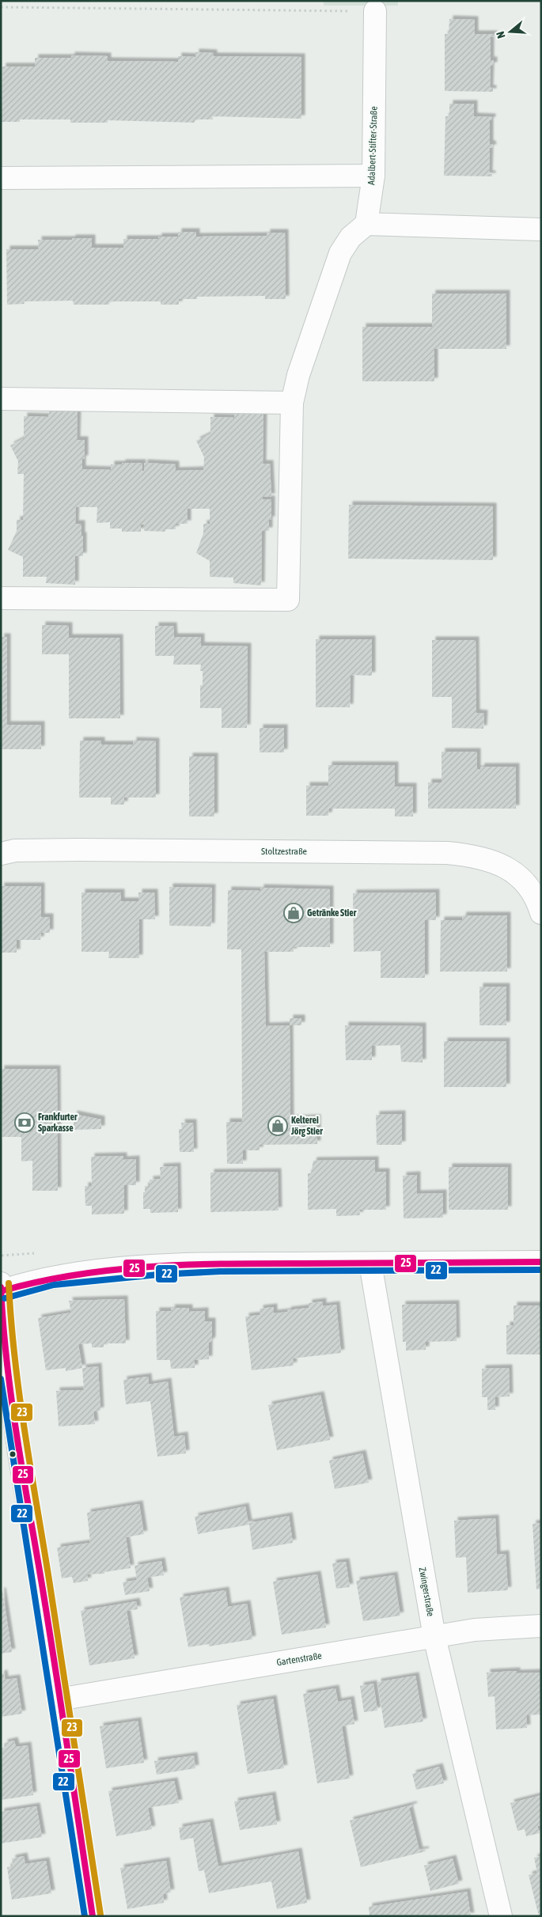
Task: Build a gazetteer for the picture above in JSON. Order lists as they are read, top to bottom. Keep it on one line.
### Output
{"streets":{"street":["Adalbert-Stifter-Straße","Stoltzestraße","Zwingerstraße","Gartenstraße"]},"crossings":[["Zwingerstraße","Gartenstraße"]],"places":{"shop":["Getränke Stier","Kelterei Jörg Stier"],"bank":["Frankfurter Sparkasse"]},"lines":["transit line 25","transit line 22","transit line 23"],"north":"left"}
